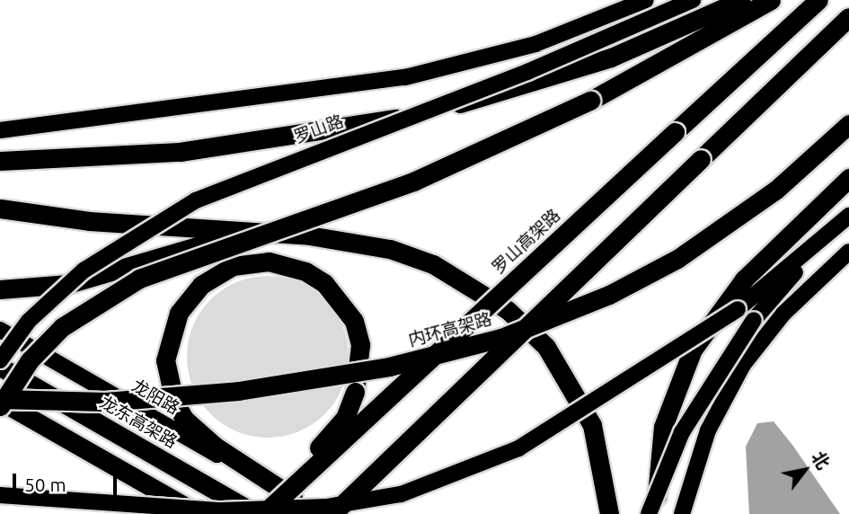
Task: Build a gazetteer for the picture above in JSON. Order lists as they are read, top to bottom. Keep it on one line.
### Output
{"streets":{"highway":["罗山高架路","内环高架路","龙东高架路"],"main road":["罗山路","龙阳路"]},"scale_bar":"50 m","north":"top right"}
